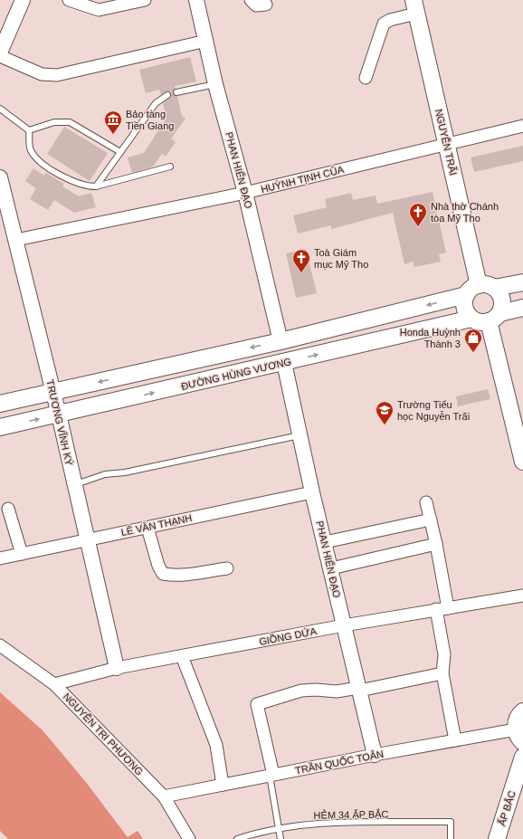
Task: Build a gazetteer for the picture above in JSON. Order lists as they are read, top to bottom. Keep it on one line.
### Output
{"streets":{"main road":["NGUYỄN TRÃI","ĐƯỜNG HÙNG VƯƠNG","ẤP BẮC"],"street":["PHAN HIỂN ĐẠO","HUỲNH TỊNH CỦA","TRƯƠNG VĨNH KÝ","LÊ VĂN THẠNH","GIỒNG DỨA","NGUYỄN TRI PHƯƠNG","TRẦN QUỐC TOẢN"],"lane":["HẺM 34 ẤP BẮC"]},"crossings":[["NGUYỄN TRÃI","HUỲNH TỊNH CỦA"],["NGUYỄN TRÃI","ĐƯỜNG HÙNG VƯƠNG"],["PHAN HIỂN ĐẠO","HUỲNH TỊNH CỦA"],["PHAN HIỂN ĐẠO","ĐƯỜNG HÙNG VƯƠNG"],["PHAN HIỂN ĐẠO","LÊ VĂN THẠNH"],["PHAN HIỂN ĐẠO","GIỒNG DỨA"],["PHAN HIỂN ĐẠO","TRẦN QUỐC TOẢN"],["HUỲNH TỊNH CỦA","TRƯƠNG VĨNH KÝ"],["ĐƯỜNG HÙNG VƯƠNG","TRƯƠNG VĨNH KÝ"],["TRƯƠNG VĨNH KÝ","LÊ VĂN THẠNH"],["TRƯƠNG VĨNH KÝ","GIỒNG DỨA"],["GIỒNG DỨA","NGUYỄN TRI PHƯƠNG"],["NGUYỄN TRI PHƯƠNG","TRẦN QUỐC TOẢN"]],"places":{"museum":["Bảo tàng Tiền Giang"],"church":["Nhà thờ Chánh tòa Mỹ Tho","Toà Giám mục Mỹ Tho"],"shop":["Honda Huỳnh Thành 3"],"school or university":["Trường Tiểu học Nguyễn Trãi"]}}
